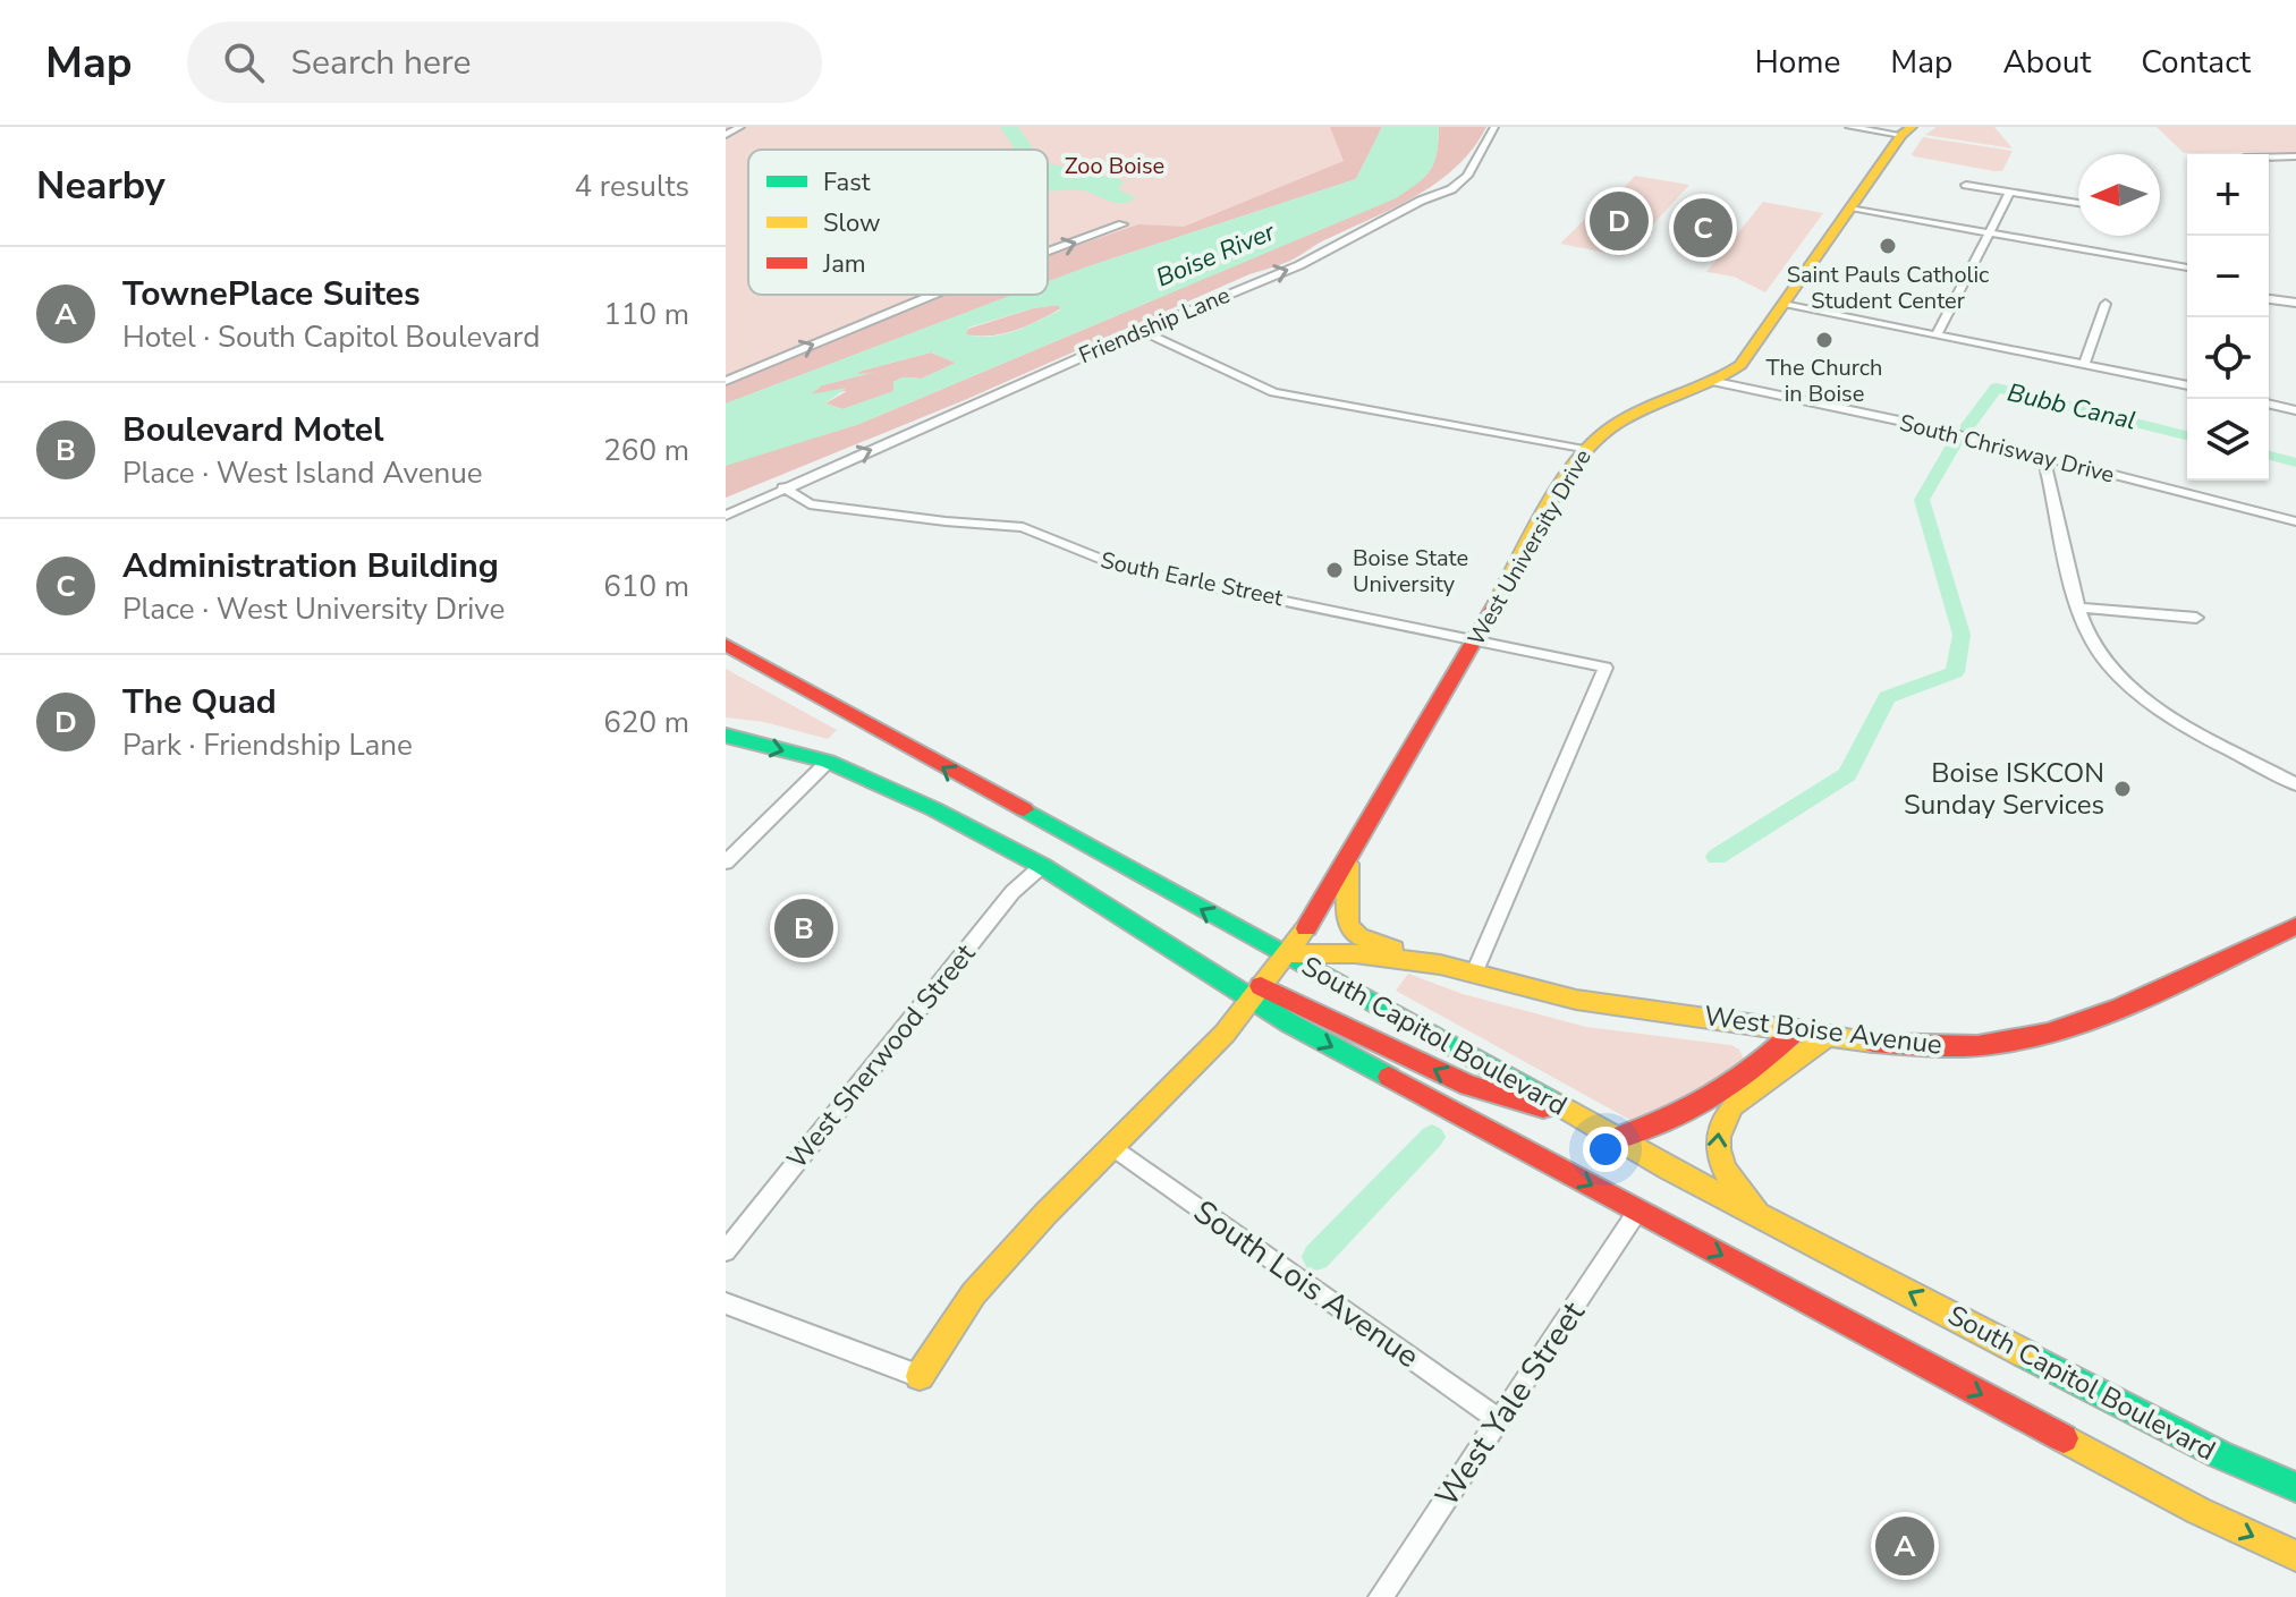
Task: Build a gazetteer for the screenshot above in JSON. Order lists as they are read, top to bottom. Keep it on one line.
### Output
{"streets":{"street":["Friendship Lane","South Chrisway Drive","West University Drive","South Earle Street","West Boise Avenue","South Capitol Boulevard","West Sherwood Street","South Lois Avenue","West Yale Street"]},"crossings":[["Friendship Lane","South Earle Street"],["South Chrisway Drive","West University Drive"],["West University Drive","South Earle Street"],["West University Drive","West Boise Avenue"],["West University Drive","South Capitol Boulevard"],["West University Drive","South Lois Avenue"],["South Earle Street","West Boise Avenue"],["West Boise Avenue","South Capitol Boulevard"],["South Capitol Boulevard","West Sherwood Street"],["South Capitol Boulevard","West Yale Street"],["South Lois Avenue","West Yale Street"]],"water":["Boise River","Bubb Canal"],"parks":["Zoo Boise"],"places":["Saint Pauls Catholic Student Center","The Church in Boise","Boise State University","Boise ISKCON Sunday Services"],"legend":["Fast","Slow","Jam"],"north":"left","page":{"header":"Map","search":"Search here","nav":["Home","Map","About","Contact"],"heading":["Nearby","4 results"],"map_buttons":["+","−"],"pins":["D","C","B","A"],"list":[{"mark":"A","name":"TownePlace Suites","note":"Hotel · South Capitol Boulevard","value":"110 m"},{"mark":"B","name":"Boulevard Motel","note":"Place · West Island Avenue","value":"260 m"},{"mark":"C","name":"Administration Building","note":"Place · West University Drive","value":"610 m"},{"mark":"D","name":"The Quad","note":"Park · Friendship Lane","value":"620 m"}]}}
